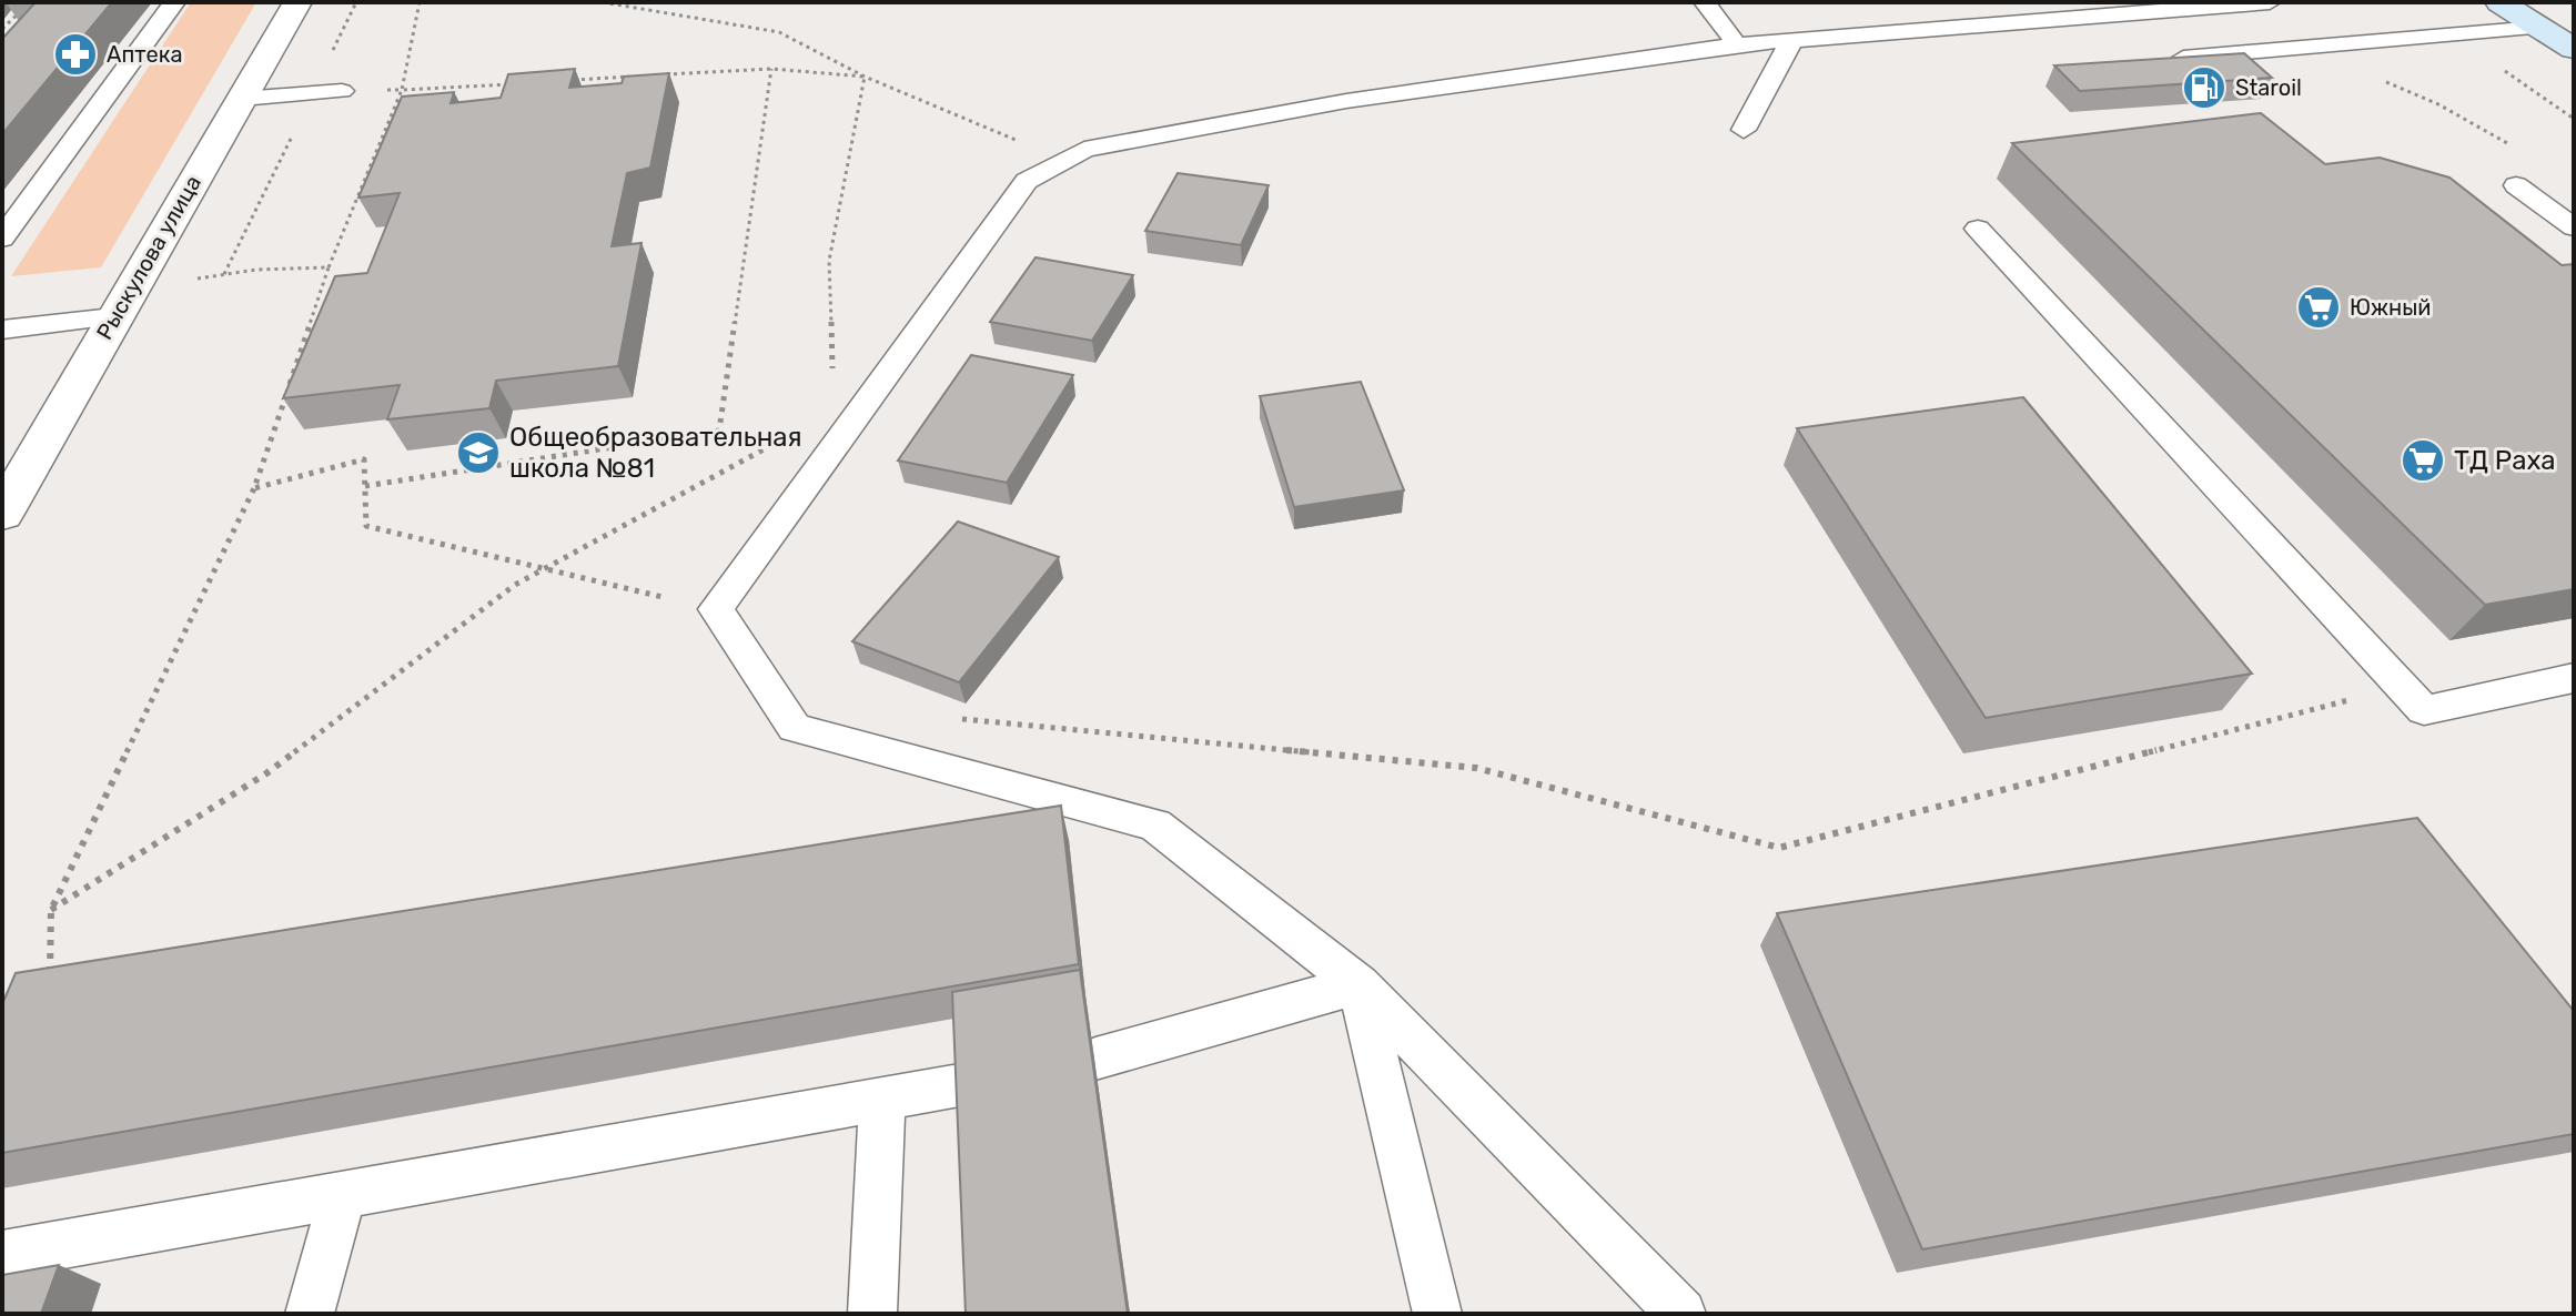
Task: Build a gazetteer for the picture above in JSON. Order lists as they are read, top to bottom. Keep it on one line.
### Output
{"streets":{"street":["Рыскулова улица"]},"places":{"pharmacy":["Аптека"],"fuel station":["Staroil"],"supermarket":["Южный","ТД Раха"],"school or university":["Общеобразовательная школа №81"]}}
